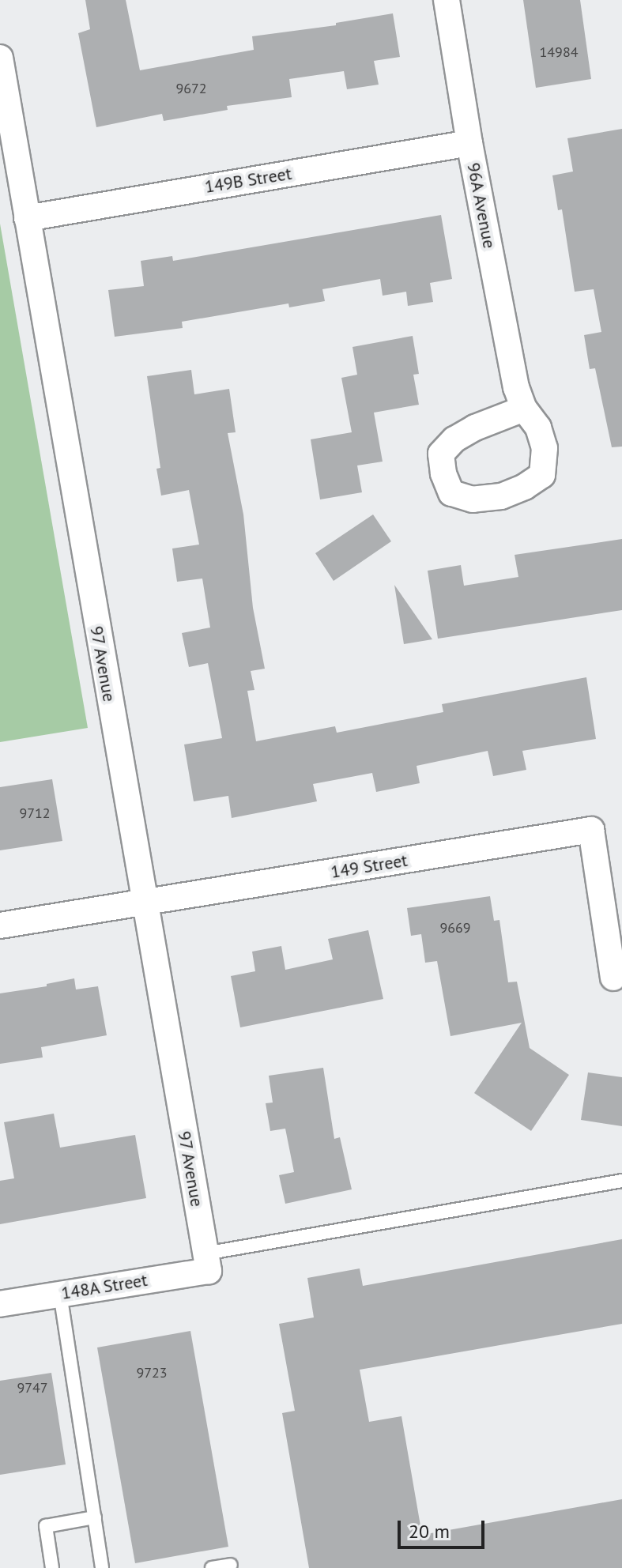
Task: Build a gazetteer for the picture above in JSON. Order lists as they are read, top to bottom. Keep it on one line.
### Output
{"streets":{"street":["149B Street","96A Avenue","97 Avenue","149 Street","148A Street"]},"crossings":[["149B Street","96A Avenue"],["149B Street","97 Avenue"],["97 Avenue","149 Street"],["97 Avenue","148A Street"]],"house_numbers":["14984","9672","9712","9669","9723","9747"],"scale_bar":"20 m"}
